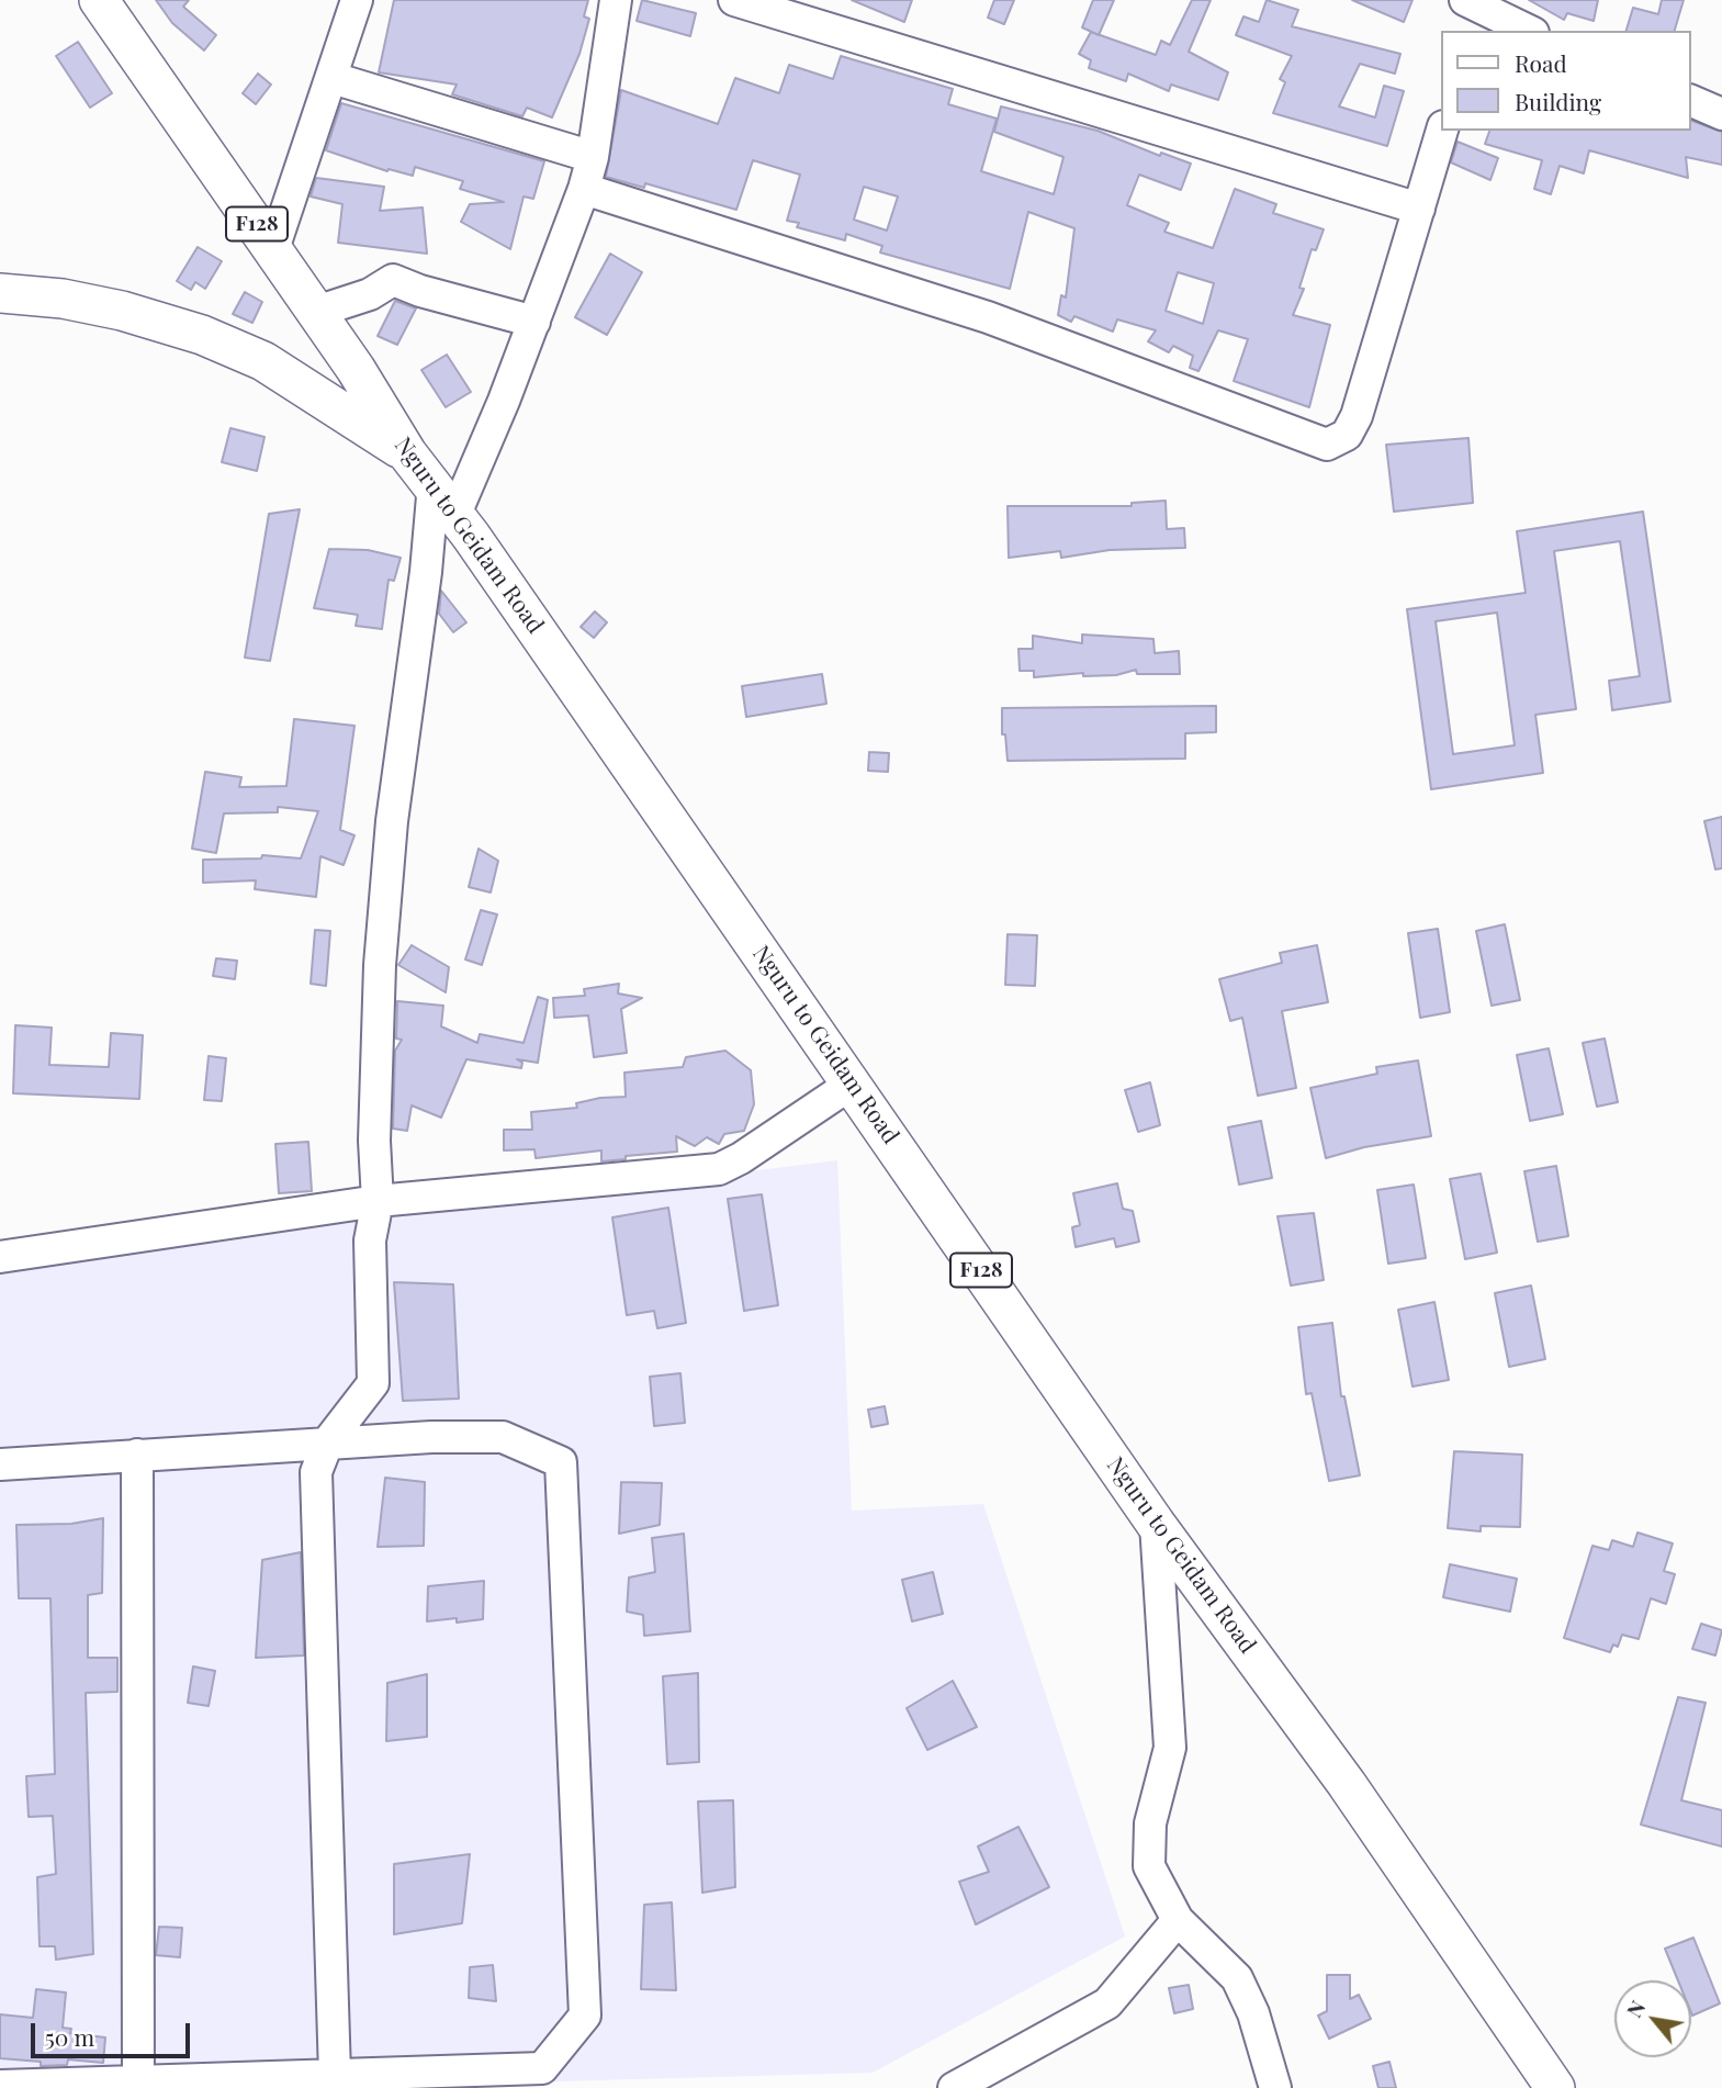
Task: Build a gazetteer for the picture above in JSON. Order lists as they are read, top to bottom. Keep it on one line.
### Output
{"streets":{"main road":["F128","Nguru to Geidam Road"]},"legend":["Road","Building"],"scale_bar":"50 m","north":"top left"}
